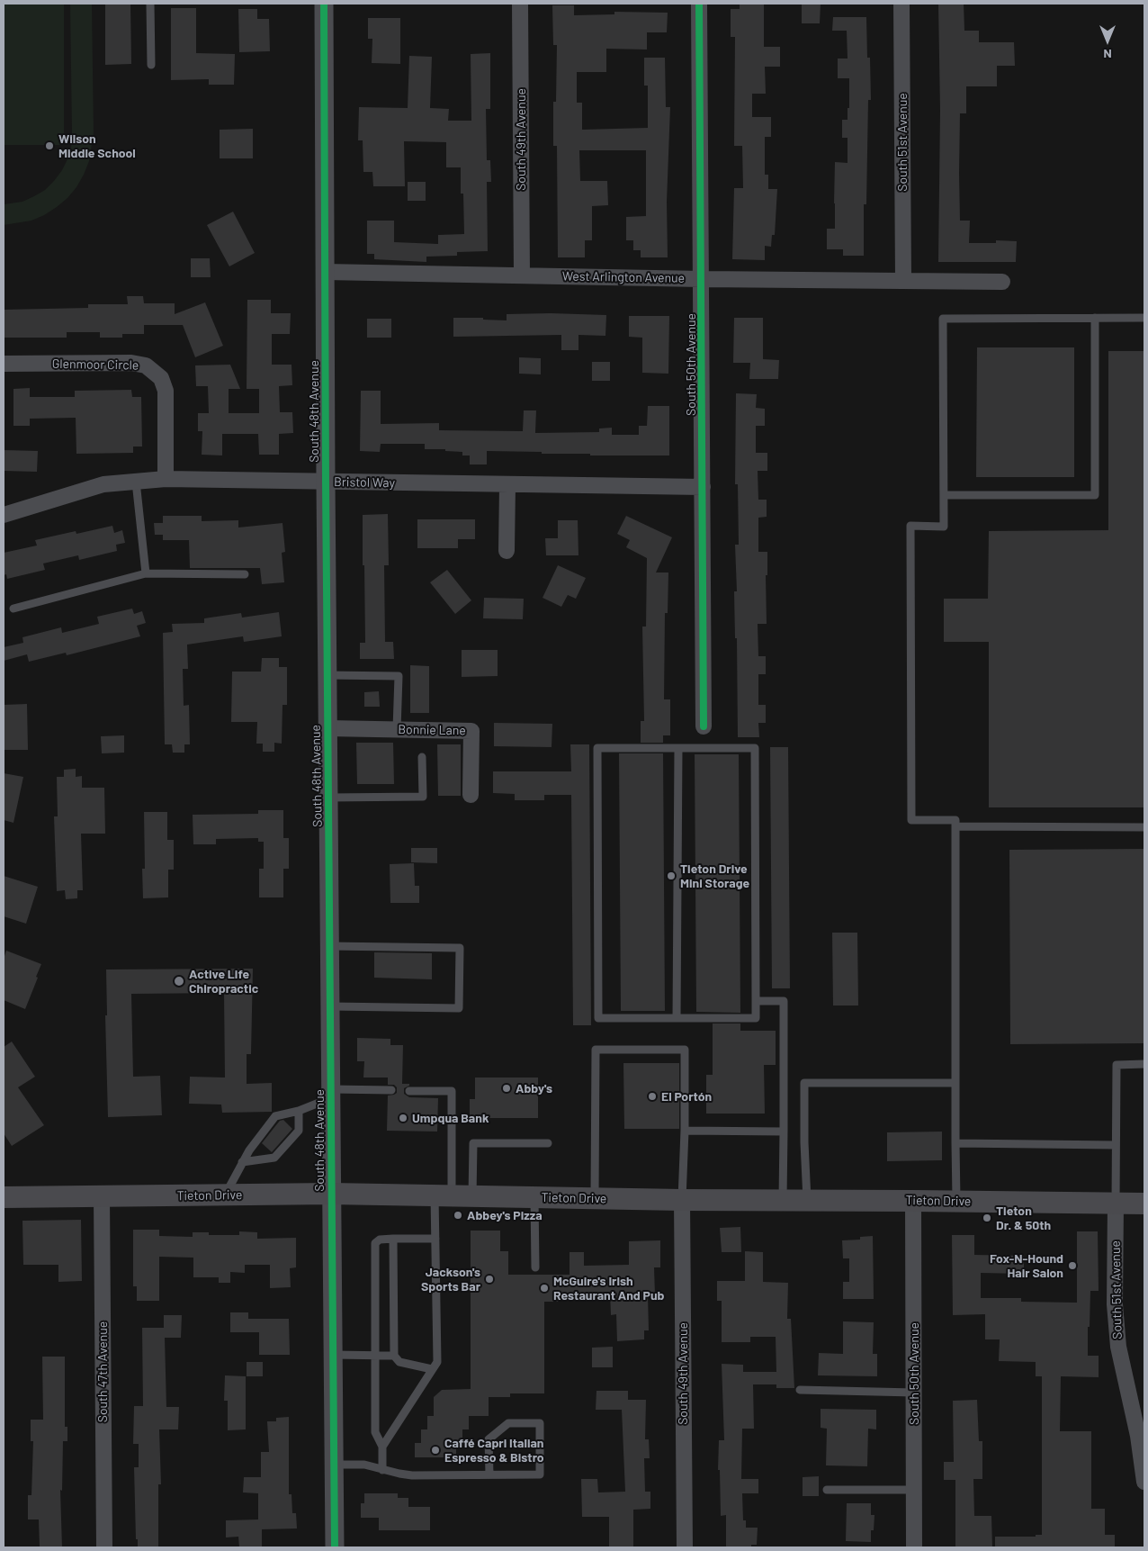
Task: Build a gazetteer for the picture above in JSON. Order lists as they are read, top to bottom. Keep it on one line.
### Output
{"streets":{"main road":["Tieton Drive"],"street":["South 49th Avenue","South 51st Avenue","West Arlington Avenue","Glenmoor Circle","South 50th Avenue","South 48th Avenue","Bristol Way","Bonnie Lane","South 47th Avenue"]},"crossings":[["South 49th Avenue","West Arlington Avenue"],["South 49th Avenue","Tieton Drive"],["South 51st Avenue","West Arlington Avenue"],["South 51st Avenue","Tieton Drive"],["West Arlington Avenue","South 50th Avenue"],["West Arlington Avenue","South 48th Avenue"],["Glenmoor Circle","Bristol Way"],["South 50th Avenue","Bristol Way"],["South 50th Avenue","Tieton Drive"],["South 48th Avenue","Bristol Way"],["South 48th Avenue","Bonnie Lane"],["South 48th Avenue","Tieton Drive"],["Tieton Drive","South 47th Avenue"]],"places":["Wilson Middle School","Tieton Drive Mini Storage","Active Life Chiropractic","Abby's","El Portón","Umpqua Bank","Abbey's Pizza","Tieton Dr. & 50th","Fox-N-Hound Hair Salon","Jackson's Sports Bar","McGuire's Irish Restaurant And Pub","Caffé Capri Italian Espresso & Bistro"],"north":"bottom"}
